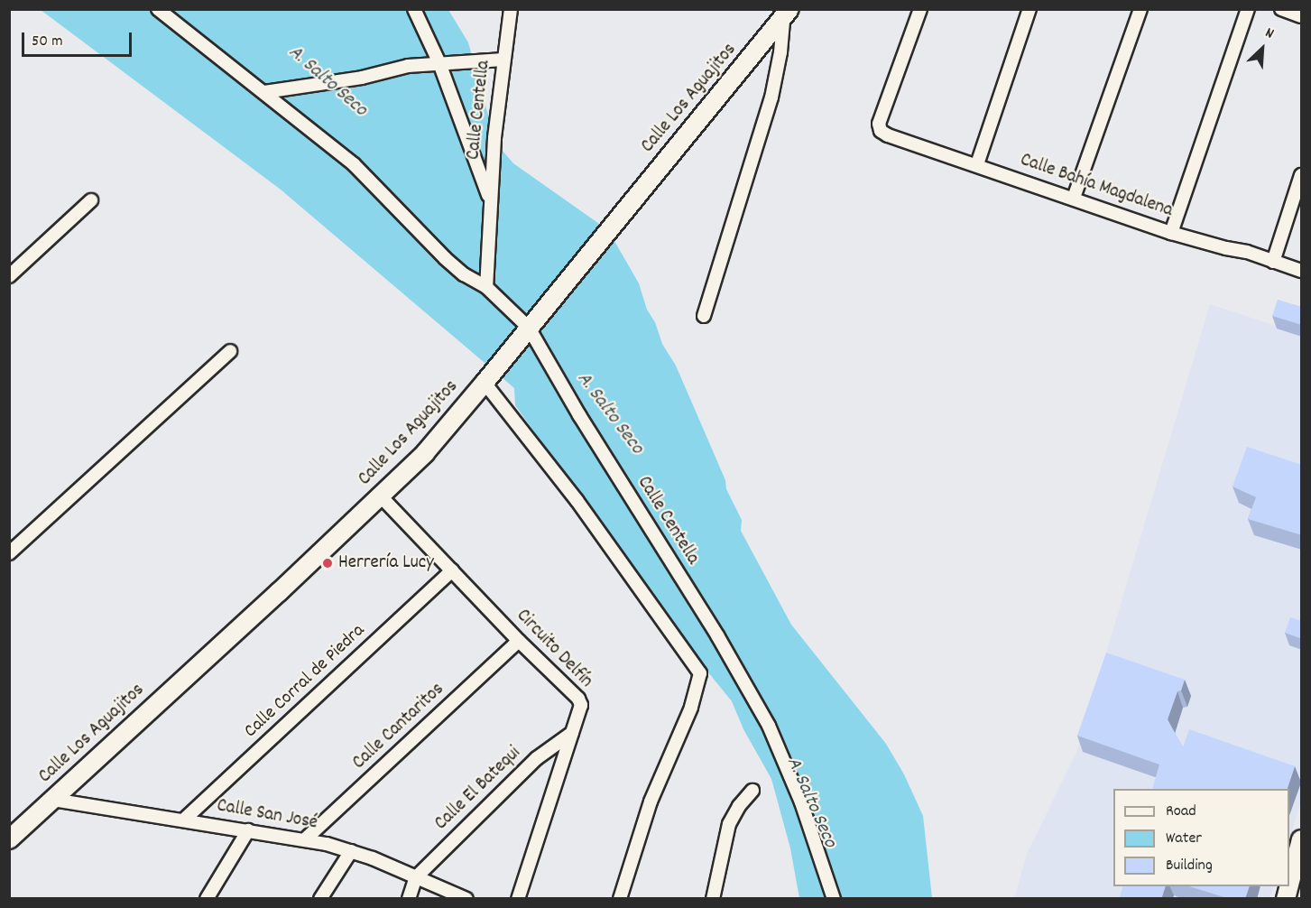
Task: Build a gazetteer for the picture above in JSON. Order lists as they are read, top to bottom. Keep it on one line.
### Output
{"streets":{"street":["Calle Los Aguajitos","Calle Centella","Calle Bahía Magdalena","Circuito Delfín","Calle Corral de Piedra","Calle Cantaritos","Calle El Batequi","Calle San José"]},"crossings":[["Calle Los Aguajitos","Calle Centella"],["Calle Los Aguajitos","Circuito Delfín"],["Calle Los Aguajitos","Calle San José"],["Circuito Delfín","Calle Corral de Piedra"],["Circuito Delfín","Calle Cantaritos"],["Circuito Delfín","Calle El Batequi"],["Calle Corral de Piedra","Calle San José"],["Calle Cantaritos","Calle San José"],["Calle El Batequi","Calle San José"]],"water":["A. Salto Seco"],"places":["Herrería Lucy"],"legend":["Road","Water","Building"],"scale_bar":"50 m","north":"top right"}
